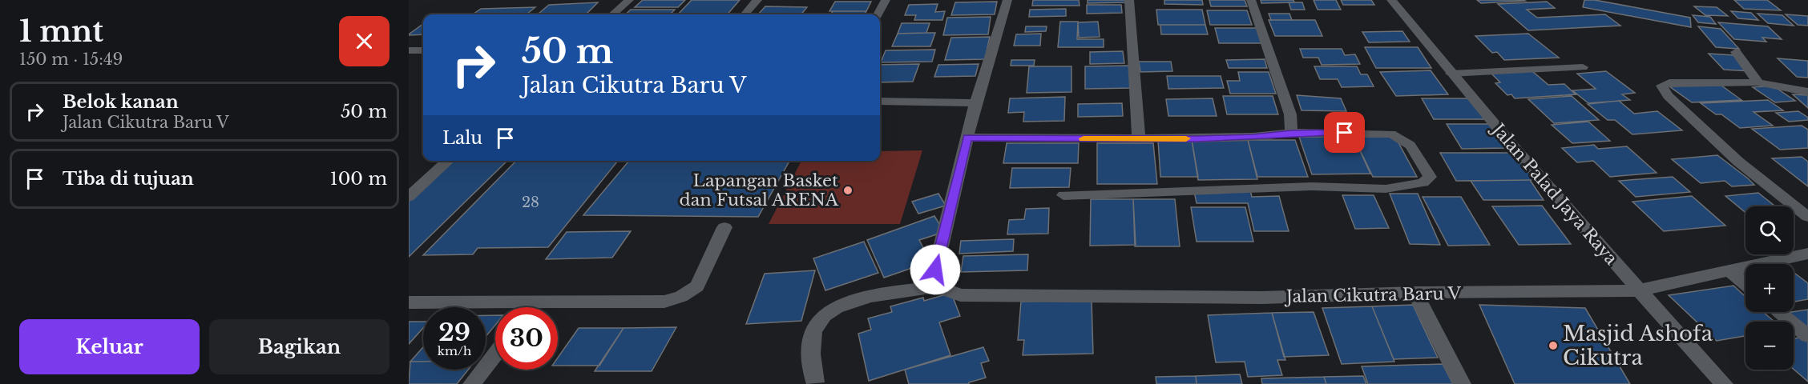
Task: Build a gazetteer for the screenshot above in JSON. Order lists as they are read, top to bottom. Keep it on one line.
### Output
{"streets":{"street":["Jalan Palad Jaya Raya","Jalan Cikutra Baru V"]},"crossings":[["Jalan Palad Jaya Raya","Jalan Cikutra Baru V"]],"places":["Lapangan Basket dan Futsal ARENA","Masjid Ashofa Cikutra"],"house_numbers":["28"],"page":{"heading":["1 mnt","150 m · 15:49"],"turn":["50 m","Jalan Cikutra Baru V"],"list":[{"name":"Belok kanan","note":"Jalan Cikutra Baru V","value":"50 m"},{"name":"Tiba di tujuan","value":"100 m"}],"then":"Lalu","map_buttons":["+","−"],"speed":"29 km/h","limit":"30","buttons":["Keluar","Bagikan"]}}
